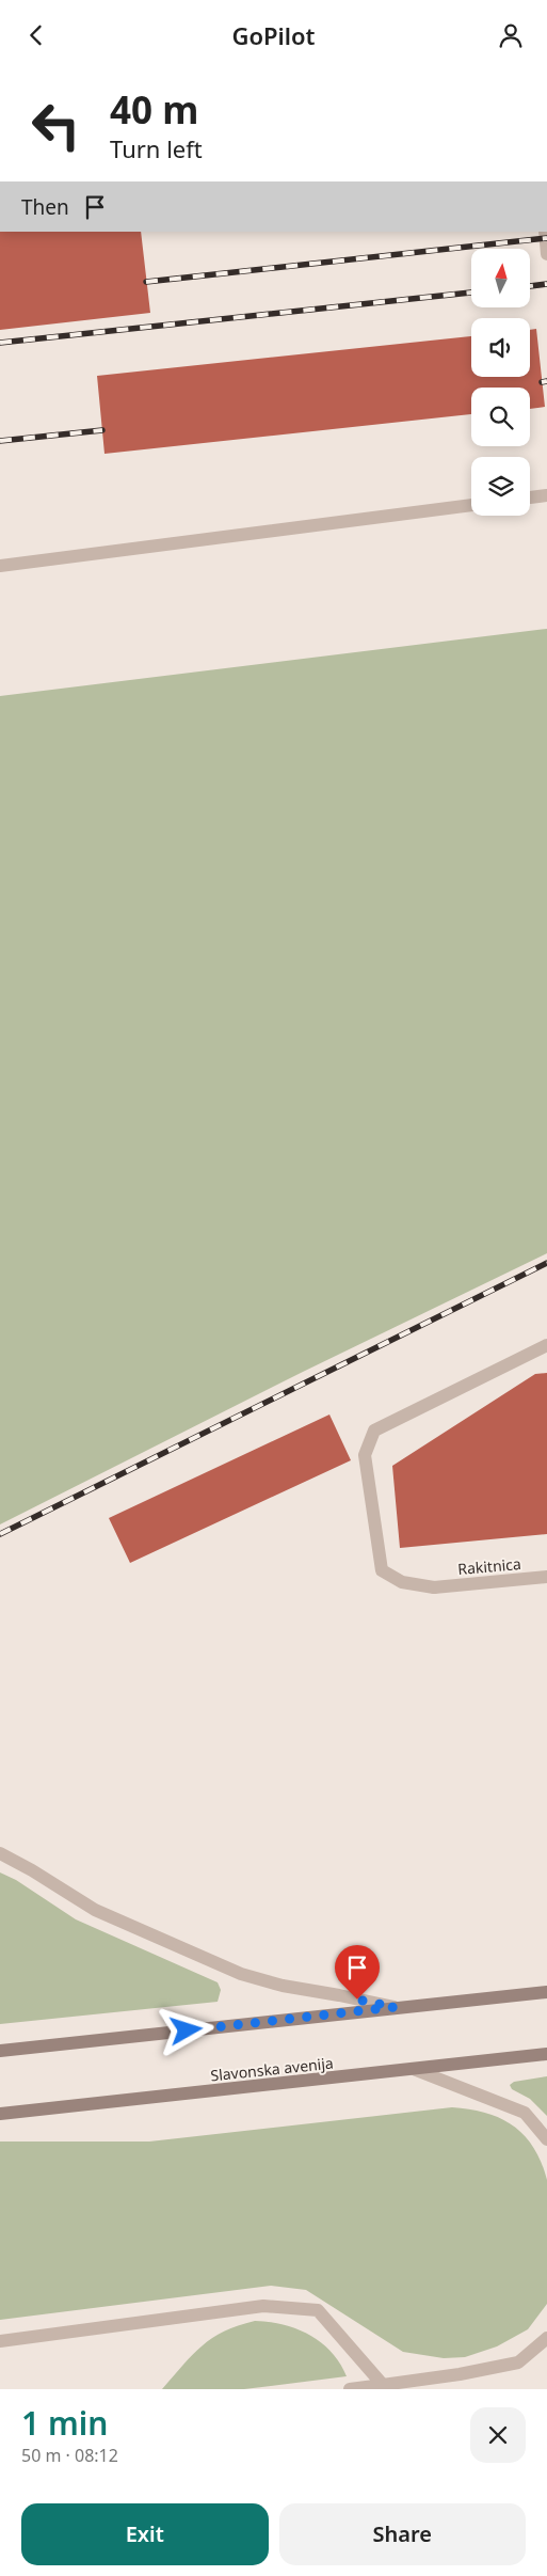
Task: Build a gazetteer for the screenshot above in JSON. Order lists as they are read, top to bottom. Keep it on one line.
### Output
{"streets":{"main road":["Slavonska avenija"],"street":["Rakitnica"]},"north":"top","page":{"header":"GoPilot","turn":["40 m","Turn left"],"then":"Then","heading":["1 min","50 m · 08:12"],"buttons":["Exit","Share"]}}
